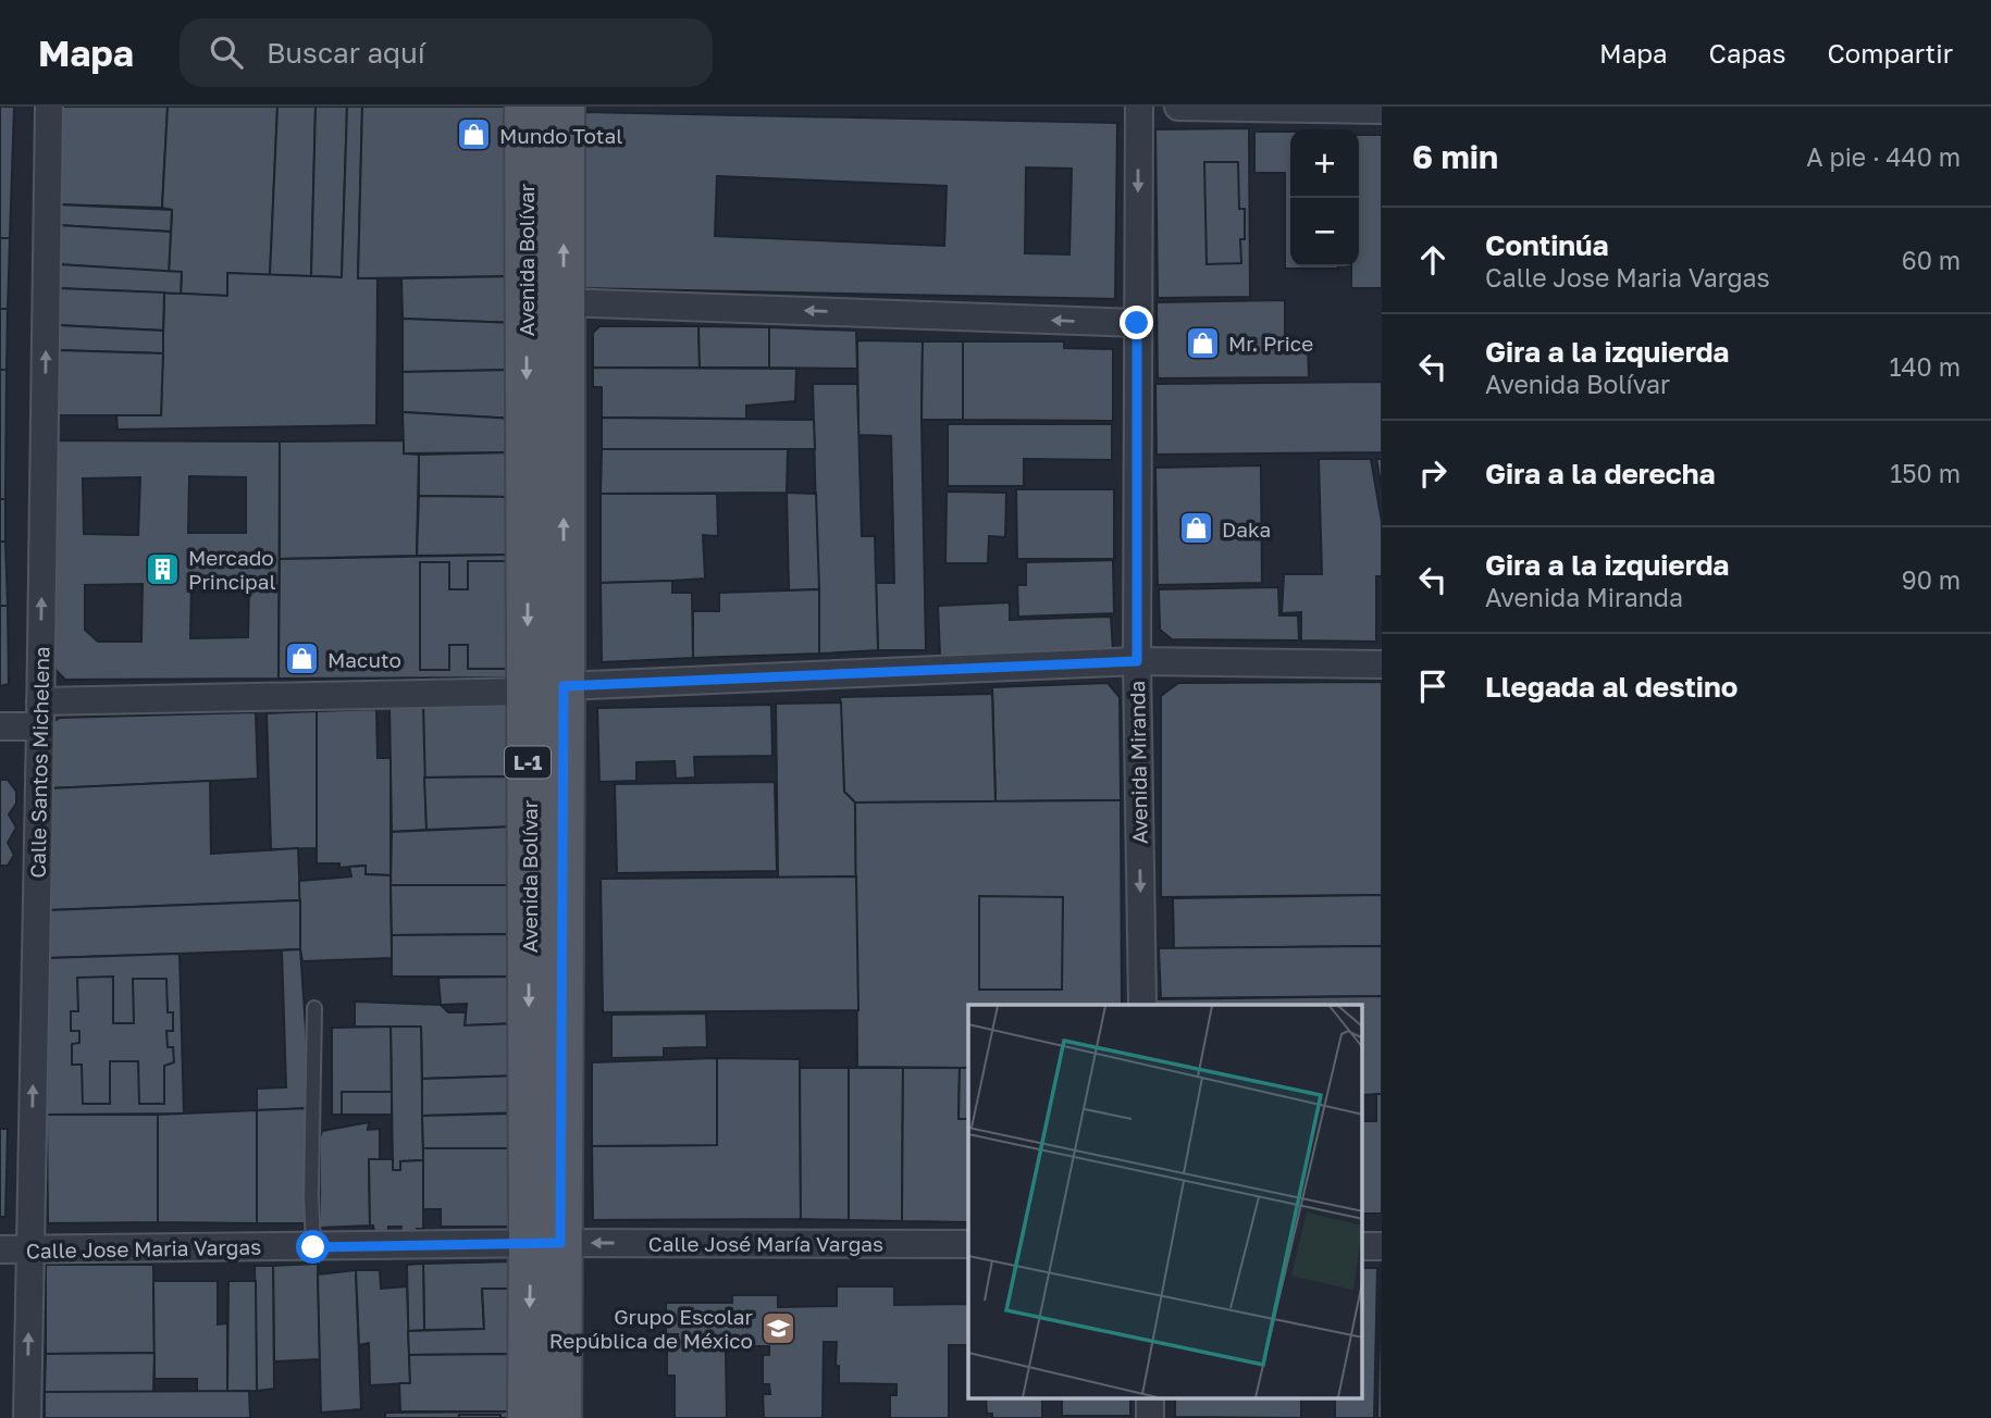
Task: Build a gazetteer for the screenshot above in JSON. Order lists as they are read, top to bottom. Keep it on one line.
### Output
{"streets":{"main road":["Avenida Bolívar","L-1"],"street":["Calle Santos Michelena","Avenida Miranda","Calle José María Vargas","Calle Jose Maria Vargas"]},"crossings":[["Avenida Bolívar","Calle José María Vargas"],["Avenida Bolívar","Calle Jose Maria Vargas"],["Calle Santos Michelena","Calle Jose Maria Vargas"],["Calle José María Vargas","Calle Jose Maria Vargas"]],"one_way":["Calle Santos Michelena","Avenida Miranda","Calle José María Vargas"],"places":{"shop":["Mundo Total","Mr. Price","Daka","Macuto"],"building":["Mercado Principal"],"school or university":["Grupo Escolar República de México"]},"page":{"header":"Mapa","search":"Buscar aquí","nav":["Mapa","Capas","Compartir"],"heading":["6 min","A pie · 440 m"],"map_buttons":["+","−"],"list":[["Continúa","Calle Jose Maria Vargas","60 m"],["Gira a la izquierda","Avenida Bolívar","140 m"],["Gira a la derecha","150 m"],["Gira a la izquierda","Avenida Miranda","90 m"],"Llegada al destino"]}}
